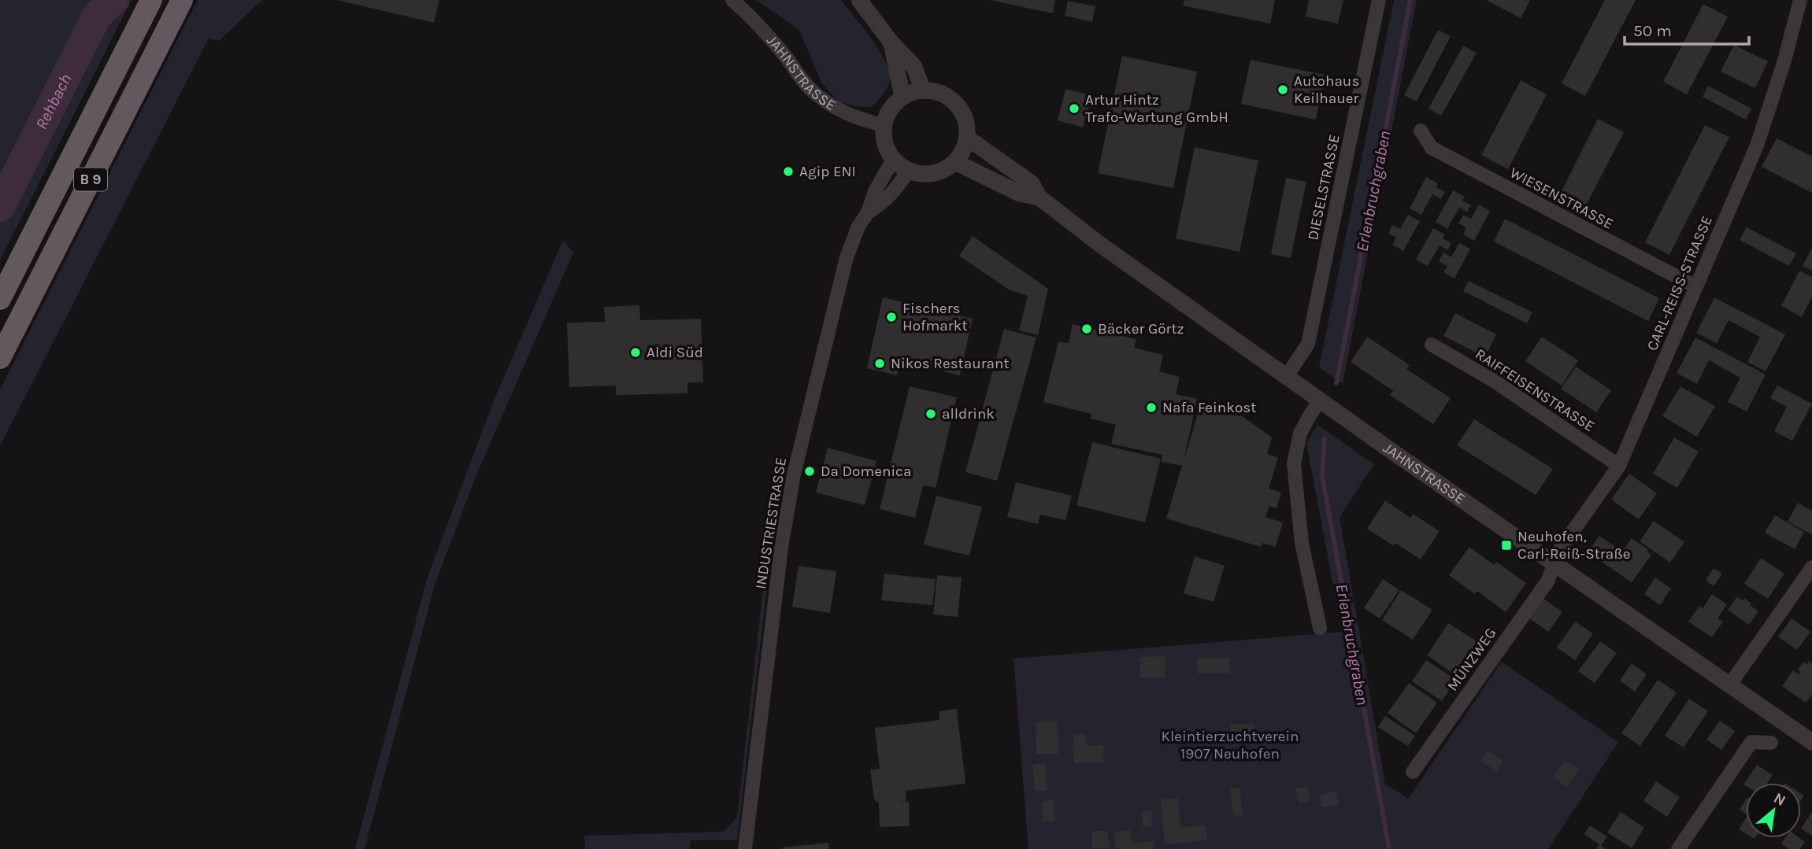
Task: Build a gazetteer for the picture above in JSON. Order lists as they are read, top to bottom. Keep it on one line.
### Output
{"streets":{"highway":["B 9"],"street":["JAHNSTRASSE","DIESELSTRASSE","WIESENSTRASSE","CARL-REISS-STRASSE","RAIFFEISENSTRASSE","INDUSTRIESTRASSE","MÜNZWEG"]},"crossings":[["JAHNSTRASSE","DIESELSTRASSE"],["JAHNSTRASSE","CARL-REISS-STRASSE"],["JAHNSTRASSE","INDUSTRIESTRASSE"],["JAHNSTRASSE","MÜNZWEG"],["WIESENSTRASSE","CARL-REISS-STRASSE"],["CARL-REISS-STRASSE","RAIFFEISENSTRASSE"],["CARL-REISS-STRASSE","MÜNZWEG"]],"water":["Rehbach","Erlenbruchgraben"],"parks":["Kleintierzuchtverein 1907 Neuhofen"],"places":{"other":["Autohaus Keilhauer","Artur Hintz Trafo-Wartung GmbH","Agip ENI","Fischers Hofmarkt","Bäcker Görtz","Aldi Süd","Nikos Restaurant","Nafa Feinkost","alldrink","Da Domenica"],"transit":["Neuhofen, Carl-Reiß-Straße"]},"scale_bar":"50 m","north":"top right"}
